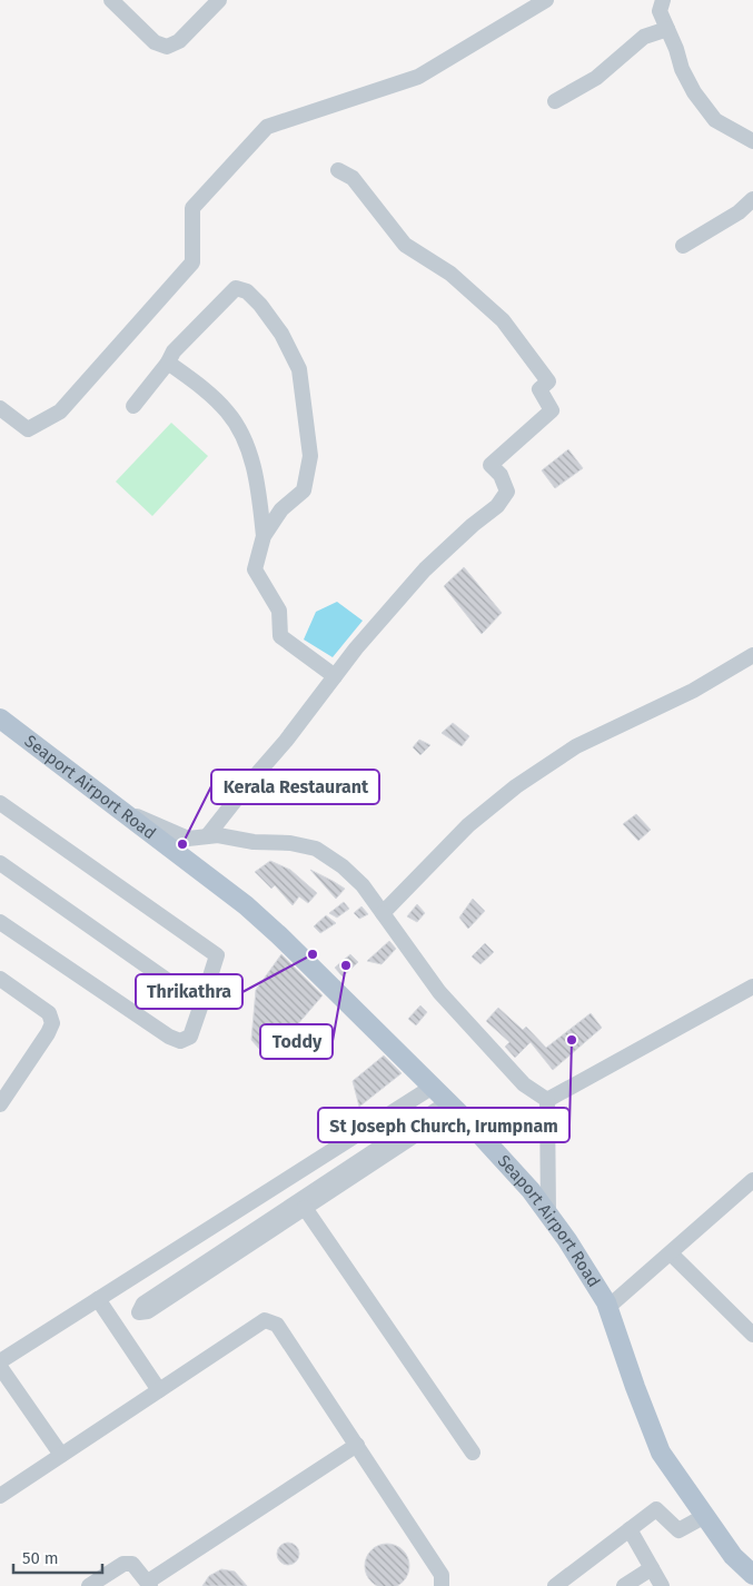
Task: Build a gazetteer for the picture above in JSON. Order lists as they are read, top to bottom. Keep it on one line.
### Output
{"streets":{"main road":["Seaport Airport Road"]},"places":["Kerala Restaurant","Thrikathra","Toddy","St Joseph Church, Irumpnam"],"scale_bar":"50 m"}
